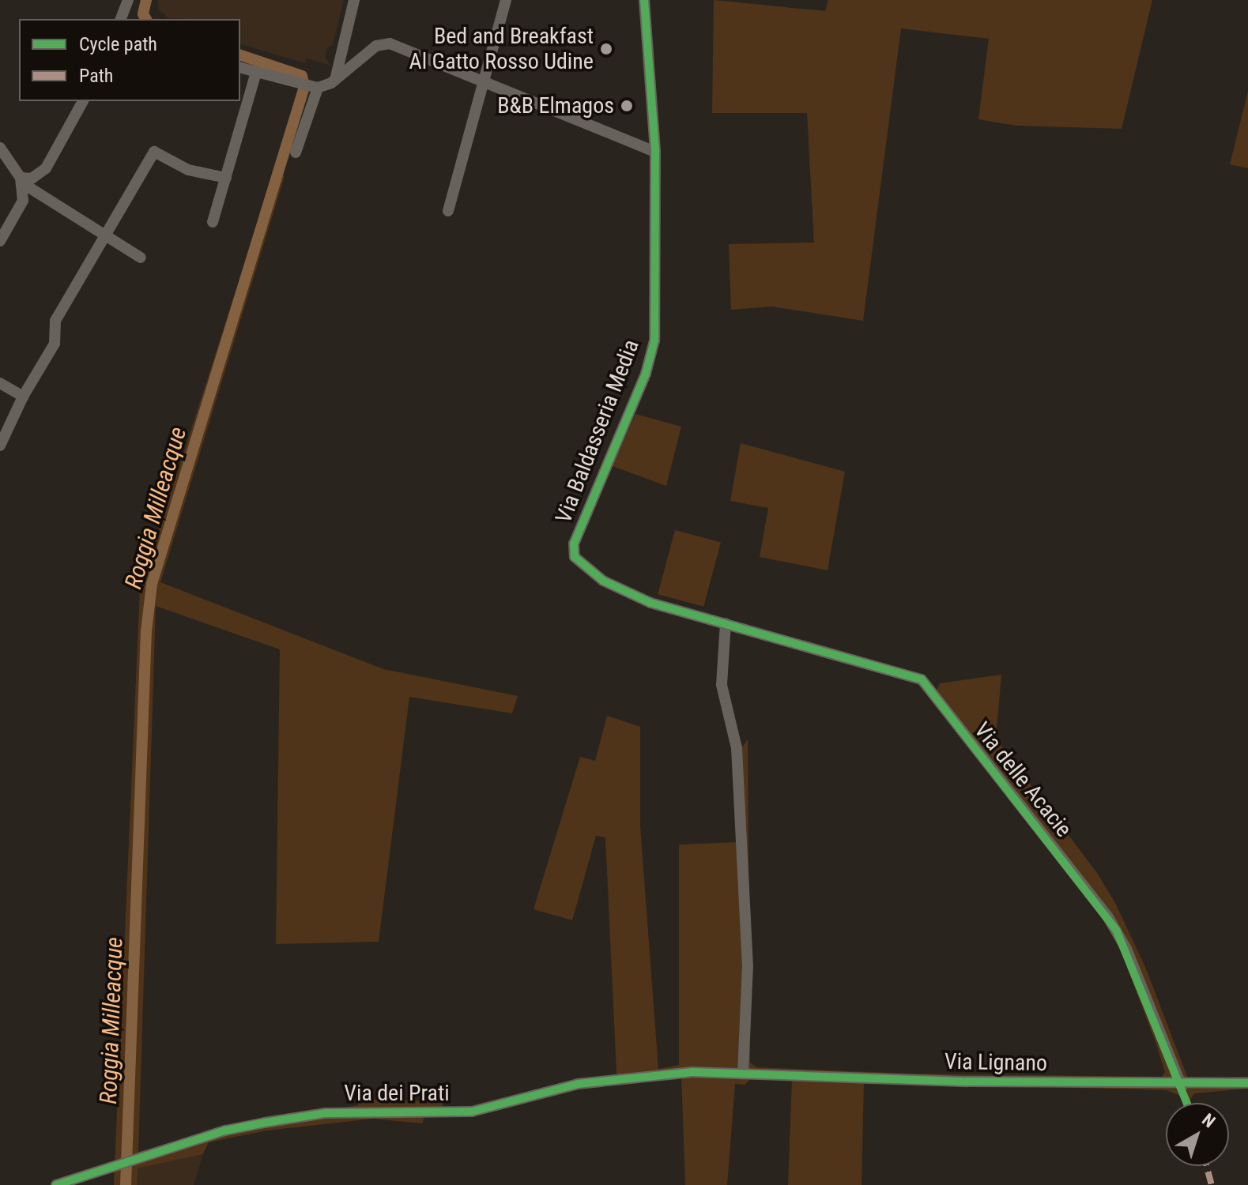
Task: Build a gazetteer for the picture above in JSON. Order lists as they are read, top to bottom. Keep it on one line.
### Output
{"streets":{"street":["Via Baldasseria Media","Via delle Acacie","Via Lignano","Via dei Prati"]},"crossings":[["Via Baldasseria Media","Via delle Acacie"],["Via delle Acacie","Via Lignano"],["Via Lignano","Via dei Prati"]],"water":["Roggia Milleacque"],"places":["Bed and Breakfast Al Gatto Rosso Udine","B&B Elmagos"],"legend":["Cycle path","Path"],"north":"top right"}
